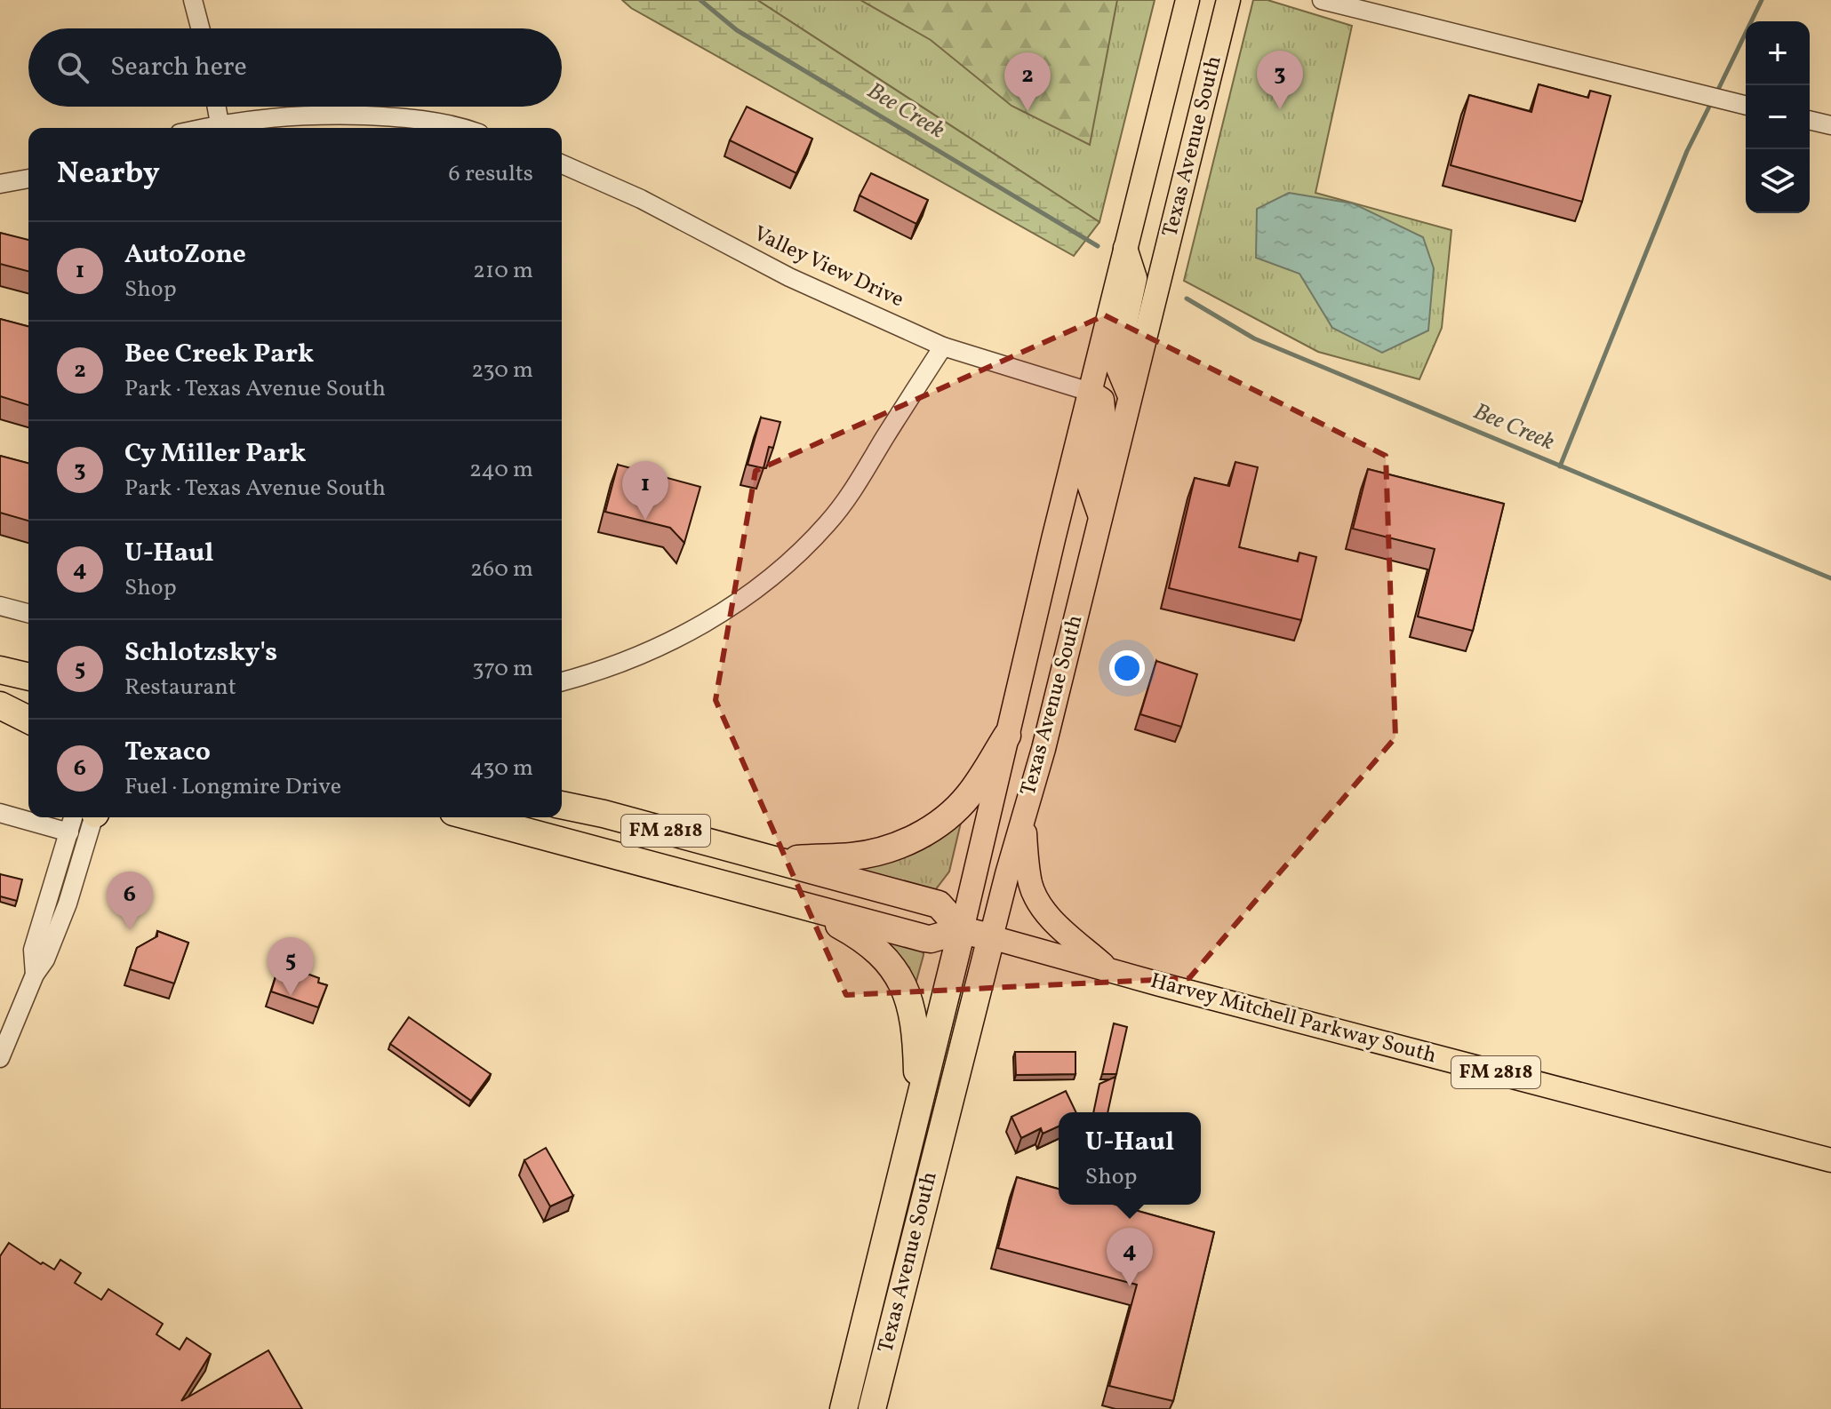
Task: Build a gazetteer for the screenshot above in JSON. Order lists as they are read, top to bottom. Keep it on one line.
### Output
{"streets":{"highway":["Texas Avenue South","FM 2818","Harvey Mitchell Parkway South"],"street":["Valley View Drive"]},"crossings":[["Texas Avenue South","Valley View Drive"],["Texas Avenue South","FM 2818"],["Texas Avenue South","Harvey Mitchell Parkway South"],["FM 2818","Harvey Mitchell Parkway South"]],"water":["Bee Creek"],"page":{"map_buttons":["+","−"],"search":"Search here","pins":["3","2","1","6","5","4"],"heading":["Nearby","6 results"],"list":[{"mark":"1","name":"AutoZone","note":"Shop","value":"210 m"},{"mark":"2","name":"Bee Creek Park","note":"Park · Texas Avenue South","value":"230 m"},{"mark":"3","name":"Cy Miller Park","note":"Park · Texas Avenue South","value":"240 m"},{"mark":"4","name":"U-Haul","note":"Shop","value":"260 m"},{"mark":"5","name":"Schlotzsky's","note":"Restaurant","value":"370 m"},{"mark":"6","name":"Texaco","note":"Fuel · Longmire Drive","value":"430 m"}],"popup":["U-Haul","Shop"]}}
